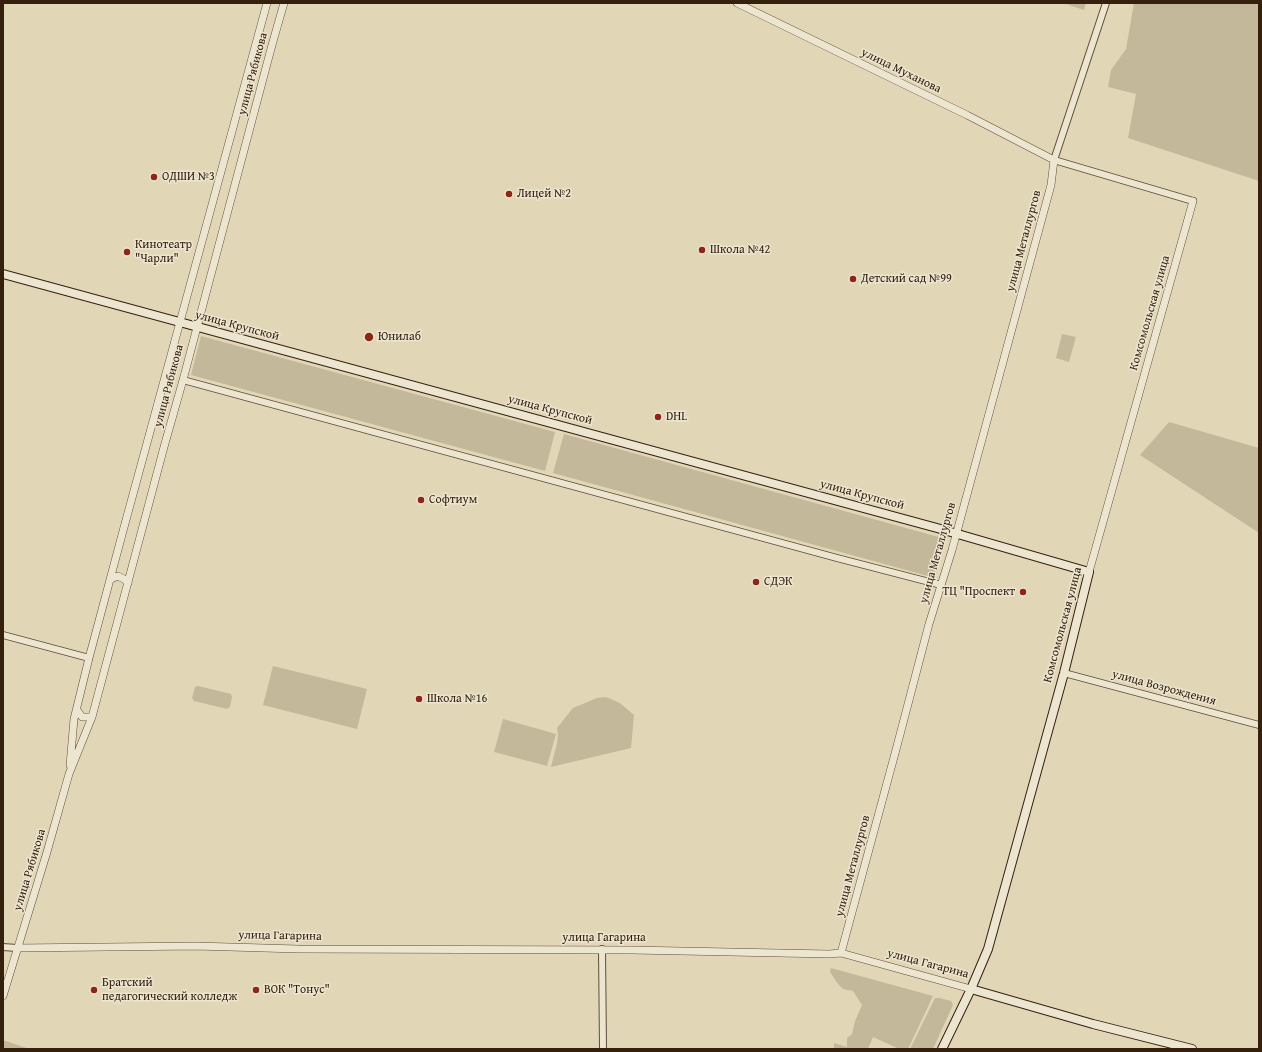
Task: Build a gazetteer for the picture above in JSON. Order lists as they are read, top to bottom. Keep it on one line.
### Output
{"streets":{"main road":["Комсомольская улица","улица Крупской","улица Гагарина"],"street":["улица Муханова","улица Рябикова","улица Металлургов","улица Возрождения"]},"crossings":[["улица Муханова","улица Металлургов"],["улица Рябикова","улица Крупской"],["улица Рябикова","улица Гагарина"],["улица Металлургов","улица Крупской"],["улица Металлургов","улица Гагарина"],["Комсомольская улица","улица Крупской"],["Комсомольская улица","улица Возрождения"],["Комсомольская улица","улица Гагарина"]],"places":["ОДШИ №3","Лицей №2","Школа №42","Кинотеатр \"Чарли\"","Детский сад №99","Юнилаб","DHL","Софтиум","СДЭК","ТЦ \"Проспект","Школа №16","Братский педагогический колледж","ВОК \"Тонус\""]}
